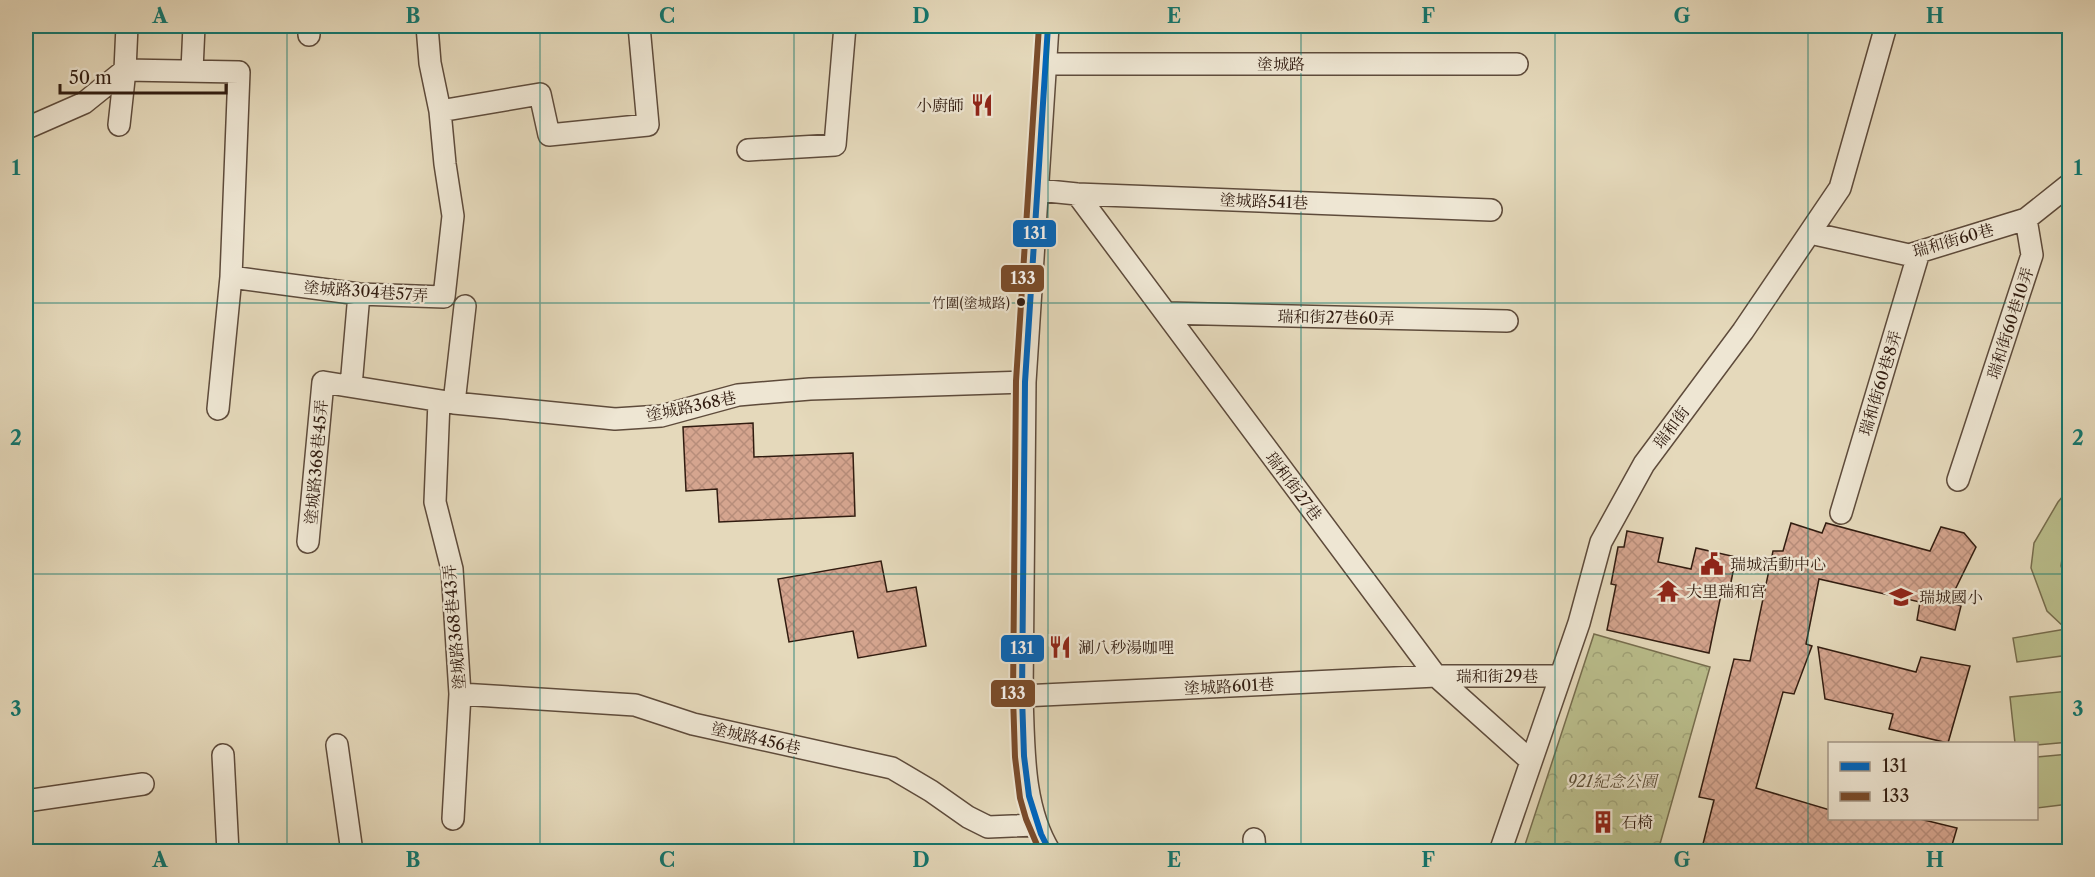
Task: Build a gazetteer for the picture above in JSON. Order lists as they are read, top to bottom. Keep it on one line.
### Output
{"streets":{"street":["塗城路","塗城路541巷","瑞和街60巷","塗城路304巷57弄","瑞和街27巷60弄","瑞和街60巷10弄","瑞和街60巷8弄","塗城路368巷","瑞和街","塗城路368巷45弄","瑞和街27巷","塗城路368巷43弄","瑞和街29巷","塗城路601巷","塗城路456巷"]},"crossings":[["塗城路541巷","瑞和街27巷"],["瑞和街60巷","瑞和街60巷10弄"],["瑞和街60巷","瑞和街60巷8弄"],["瑞和街60巷","瑞和街"],["瑞和街27巷60弄","瑞和街27巷"],["塗城路368巷","塗城路368巷45弄"],["塗城路368巷","塗城路368巷43弄"],["瑞和街","瑞和街27巷"],["瑞和街","瑞和街29巷"],["瑞和街27巷","瑞和街29巷"],["瑞和街27巷","塗城路601巷"],["塗城路368巷43弄","塗城路456巷"],["瑞和街29巷","塗城路601巷"]],"parks":["921紀念公園"],"places":{"restaurant":["小廚師","涮八秒湯咖哩"],"other":["竹圍(塗城路)"],"public building":["瑞城活動中心"],"temple":["大里瑞和宮"],"school or university":["瑞城國小"],"building":["石椅"]},"lines":["transit line 131","transit line 133"],"legend":["131","133"],"scale_bar":"50 m","grid":{"columns":["A","B","C","D","E","F","G","H"],"rows":["1","2","3"]}}
